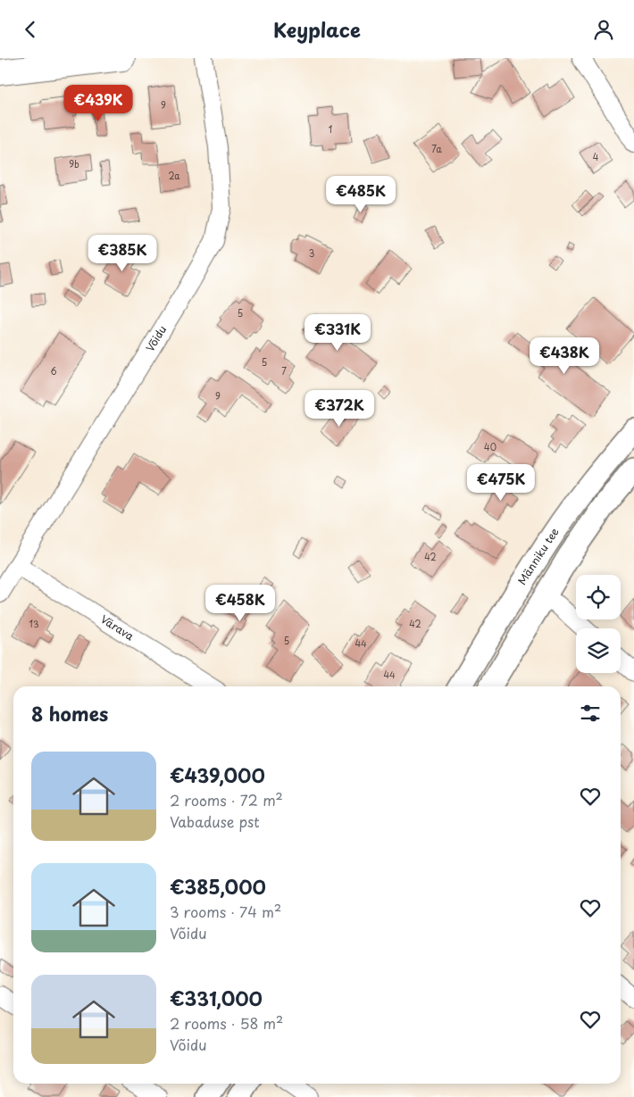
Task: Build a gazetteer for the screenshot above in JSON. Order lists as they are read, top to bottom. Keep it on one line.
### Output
{"streets":{"street":["Võidu","Männiku tee","Värava"]},"crossings":[["Võidu","Värava"]],"house_numbers":["9","1","7a","4","9b","2a","3","5","5","6","7","9","40","42","13","42","5","44","44"],"page":{"header":"Keyplace","price":["€439K","€485K","€385K","€331K","€438K","€372K","€475K","€458K"],"heading":"8 homes","list":[{"name":"€439,000","note":"2 rooms · 72 m² · Vabaduse pst"},{"name":"€385,000","note":"3 rooms · 74 m² · Võidu"},{"name":"€331,000","note":"2 rooms · 58 m² · Võidu"}]}}
